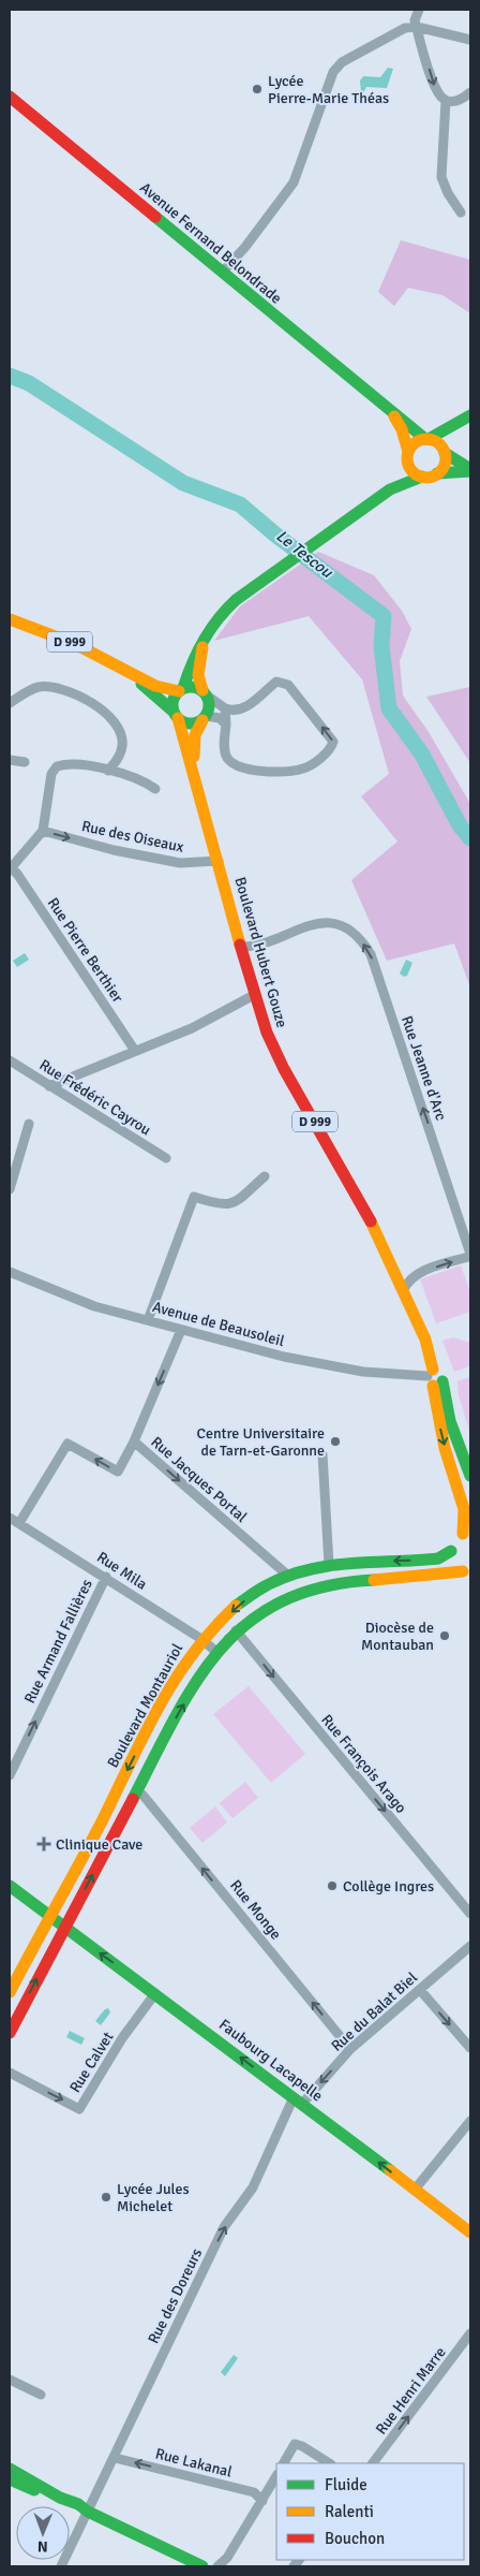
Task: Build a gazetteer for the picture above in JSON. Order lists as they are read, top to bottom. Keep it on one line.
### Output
{"streets":{"main road":["Avenue Fernand Belondrade","D 999","Boulevard Hubert Gouze","Boulevard Montauriol","Faubourg Lacapelle"],"street":["Rue des Oiseaux","Rue Pierre Berthier","Rue Jeanne d'Arc","Rue Frédéric Cayrou","Avenue de Beausoleil","Rue Jacques Portal","Rue Mila","Rue Armand Fallières","Rue François Arago","Rue Monge","Rue du Balat Biel","Rue Calvet","Rue des Doreurs","Rue Henri Marre","Rue Lakanal"]},"crossings":[["D 999","Boulevard Hubert Gouze"],["Rue des Oiseaux","Boulevard Hubert Gouze"],["Boulevard Hubert Gouze","Rue Jeanne d'Arc"],["Boulevard Hubert Gouze","Avenue de Beausoleil"],["Avenue de Beausoleil","Rue Jacques Portal"],["Rue Jacques Portal","Boulevard Montauriol"],["Rue Mila","Rue Armand Fallières"],["Rue Mila","Boulevard Montauriol"],["Boulevard Montauriol","Faubourg Lacapelle"],["Rue Monge","Rue du Balat Biel"],["Rue du Balat Biel","Faubourg Lacapelle"],["Rue du Balat Biel","Rue des Doreurs"],["Faubourg Lacapelle","Rue Calvet"],["Faubourg Lacapelle","Rue des Doreurs"],["Rue des Doreurs","Rue Lakanal"]],"one_way":["Rue des Oiseaux","Rue Jacques Portal","Rue Armand Fallières","Rue François Arago","Rue Monge","Faubourg Lacapelle","Rue des Doreurs","Rue Henri Marre","Rue Lakanal"],"water":["Le Tescou"],"places":{"other":["Lycée Pierre-Marie Théas","Centre Universitaire de Tarn-et-Garonne","Diocèse de Montauban","Collège Ingres","Lycée Jules Michelet"],"health":["Clinique Cave"]},"legend":["Fluide","Ralenti","Bouchon"],"north":"bottom"}
